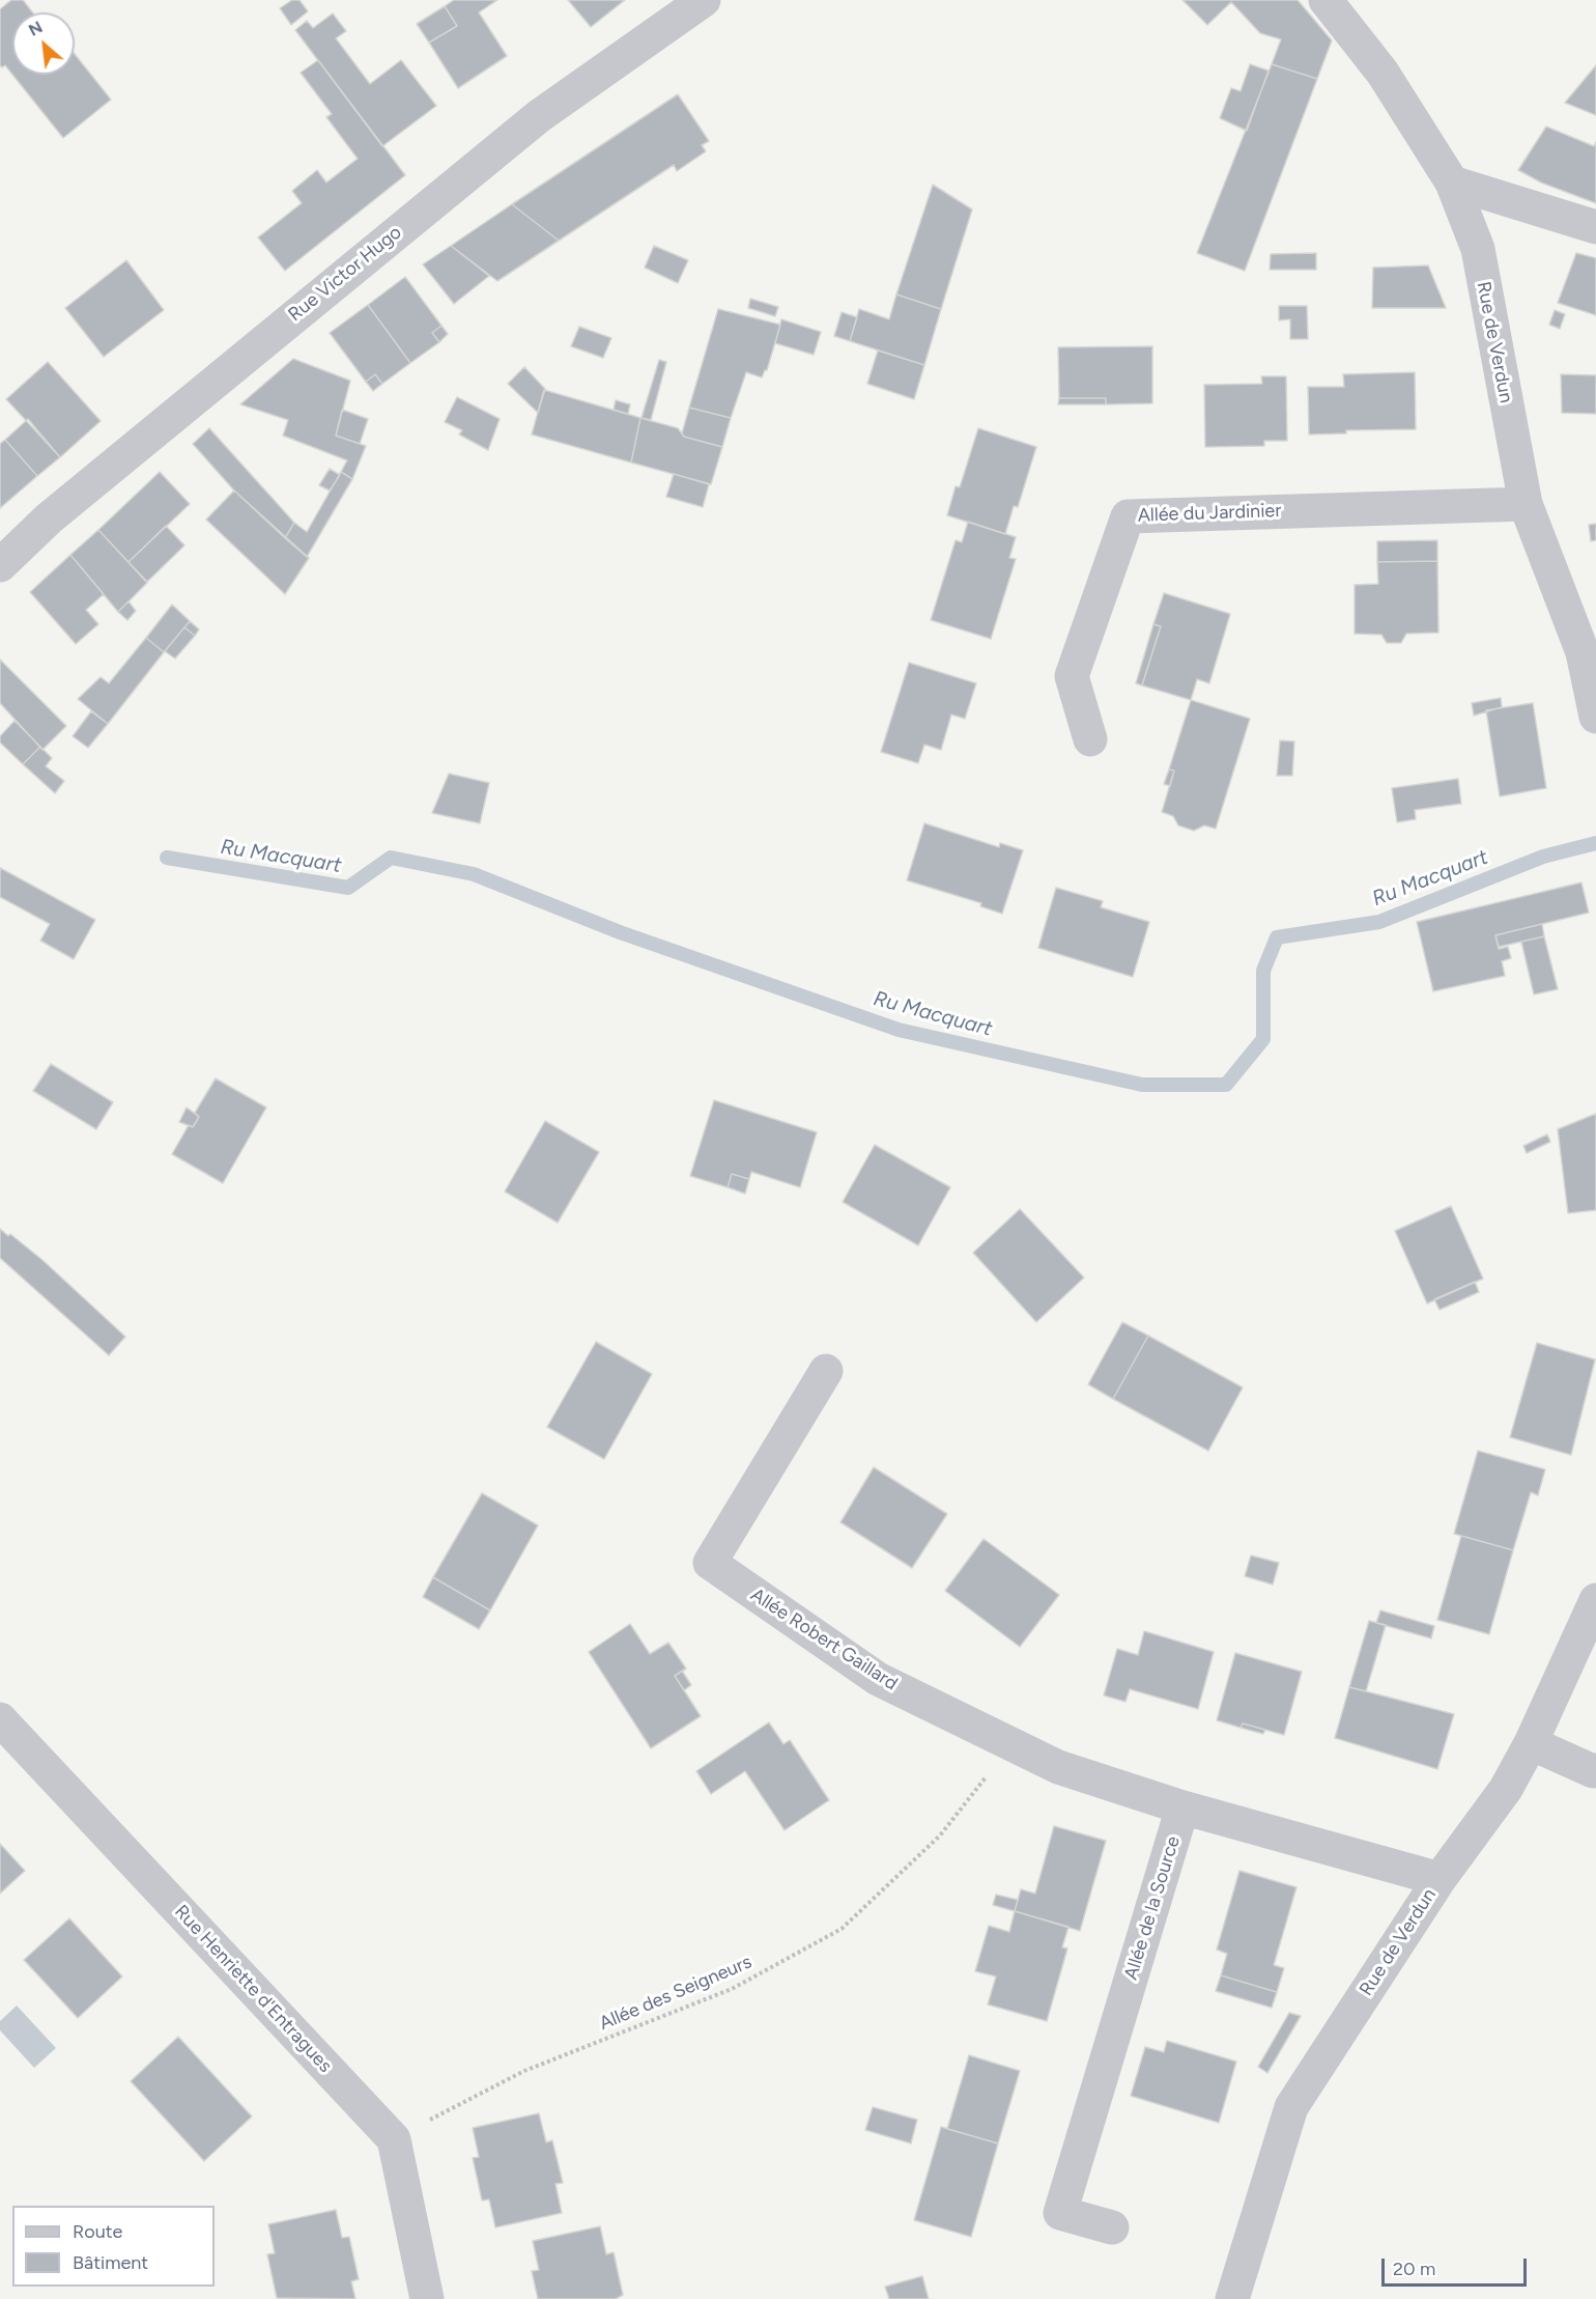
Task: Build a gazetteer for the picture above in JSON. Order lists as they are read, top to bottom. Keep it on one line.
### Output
{"streets":{"street":["Rue Victor Hugo","Rue de Verdun","Allée du Jardinier","Allée Robert Gaillard","Allée de la Source","Rue Henriette d'Entragues"],"path":["Allée des Seigneurs"]},"crossings":[["Rue de Verdun","Allée du Jardinier"],["Allée Robert Gaillard","Allée de la Source"],["Allée Robert Gaillard","Allée des Seigneurs"],["Rue Henriette d'Entragues","Allée des Seigneurs"]],"water":["Ru Macquart"],"legend":["Route","Bâtiment"],"scale_bar":"20 m","north":"top left"}
